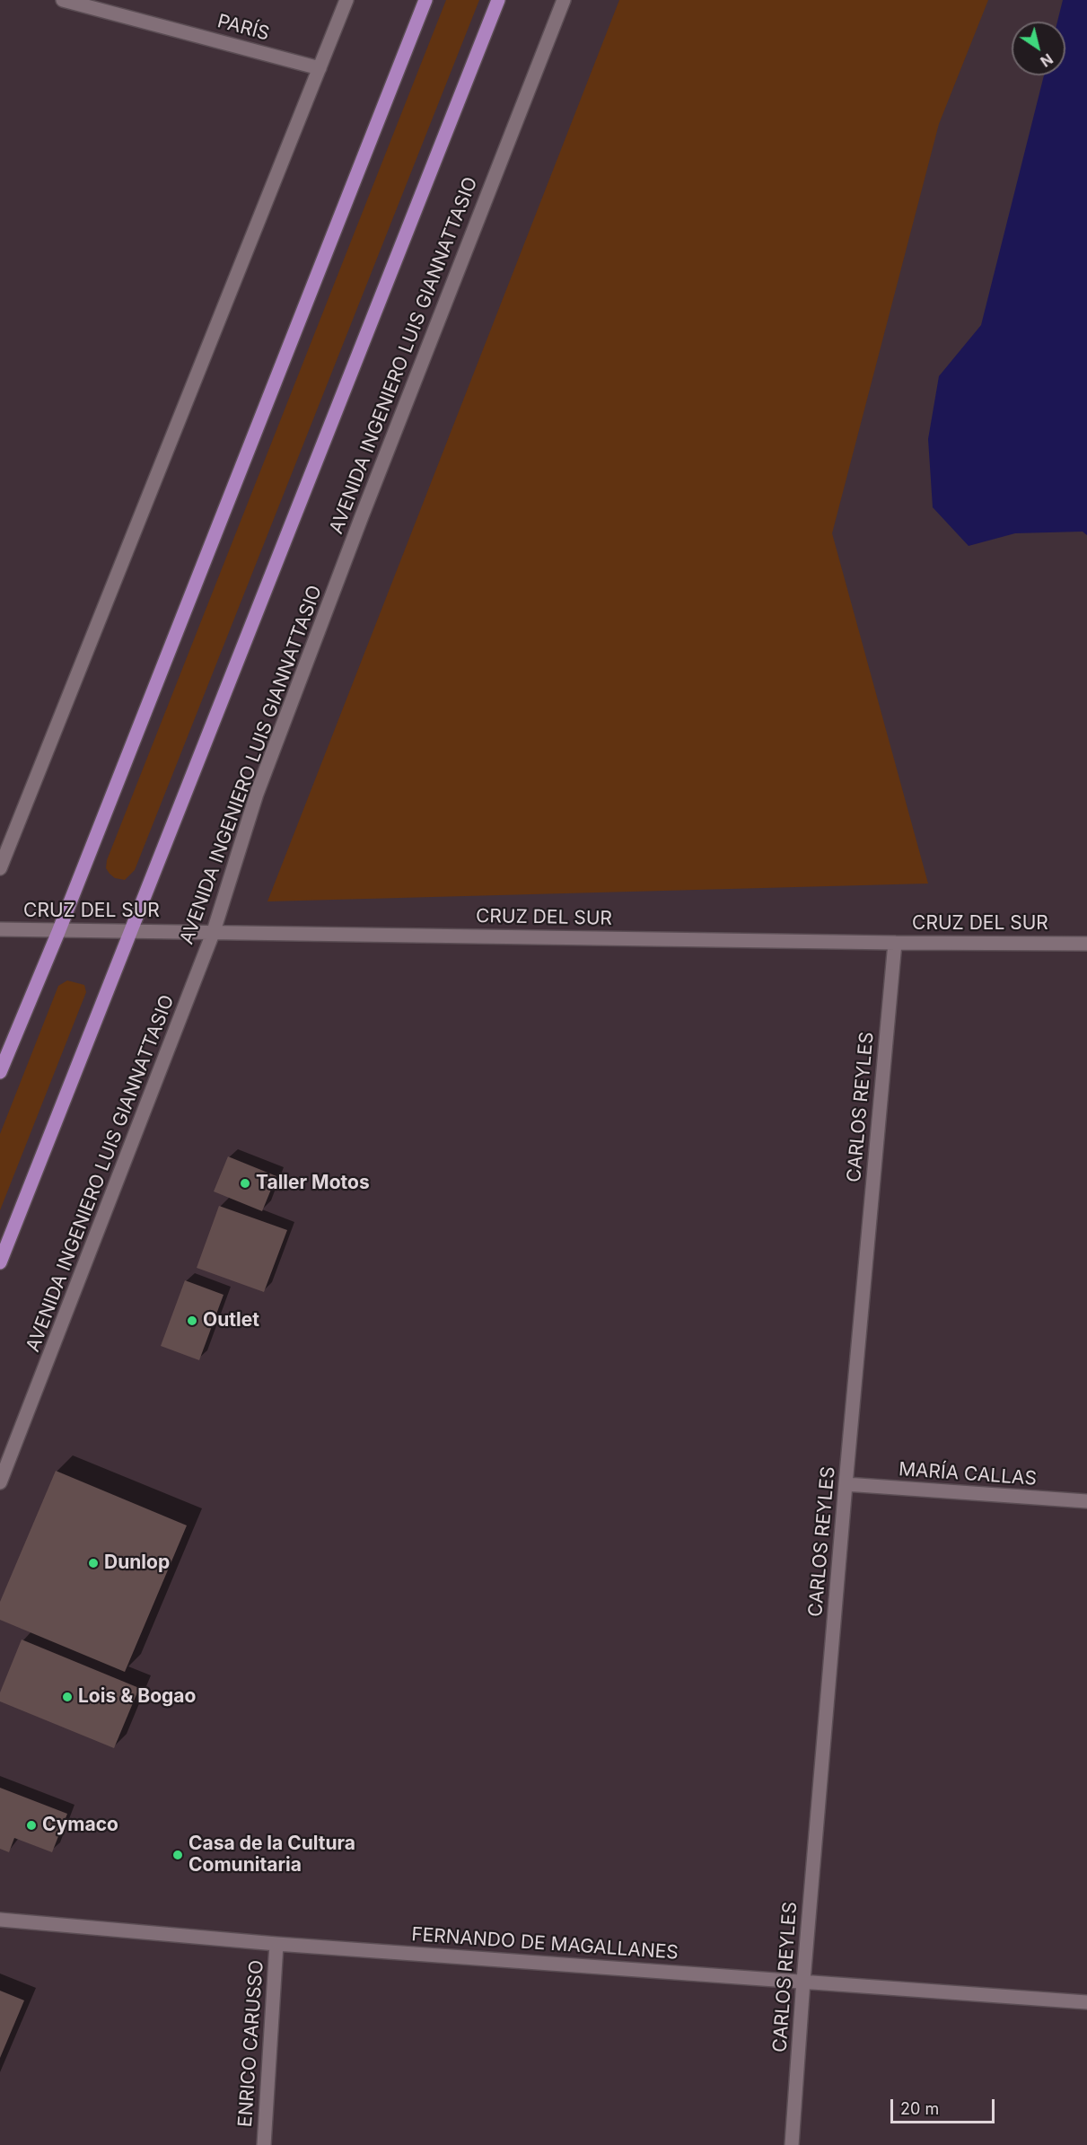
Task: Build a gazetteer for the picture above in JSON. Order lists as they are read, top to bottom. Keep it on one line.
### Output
{"streets":{"street":["PARÍS","AVENIDA INGENIERO LUIS GIANNATTASIO","CRUZ DEL SUR","CARLOS REYLES","MARÍA CALLAS","FERNANDO DE MAGALLANES","ENRICO CARUSSO"]},"crossings":[["AVENIDA INGENIERO LUIS GIANNATTASIO","CRUZ DEL SUR"],["CRUZ DEL SUR","CARLOS REYLES"],["CARLOS REYLES","MARÍA CALLAS"],["CARLOS REYLES","FERNANDO DE MAGALLANES"],["FERNANDO DE MAGALLANES","ENRICO CARUSSO"]],"places":["Taller Motos","Outlet","Dunlop","Lois & Bogao","Cymaco","Casa de la Cultura Comunitaria"],"scale_bar":"20 m","north":"bottom right"}
